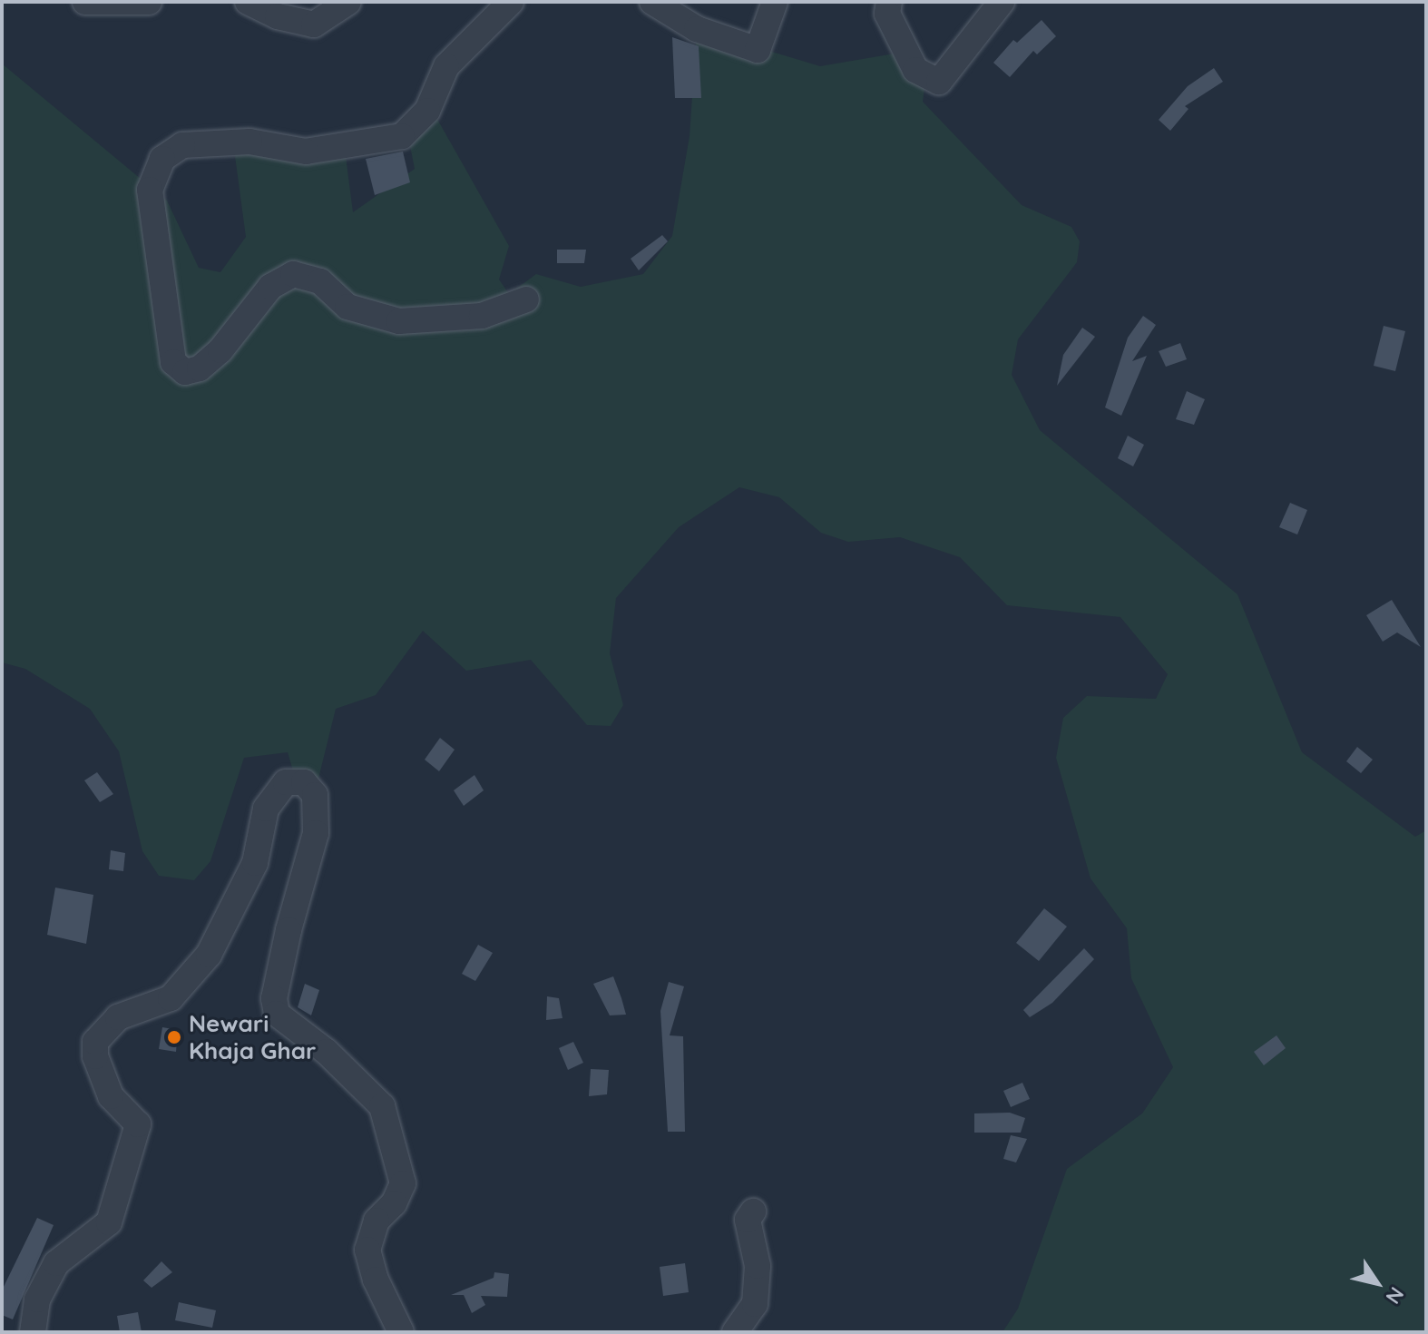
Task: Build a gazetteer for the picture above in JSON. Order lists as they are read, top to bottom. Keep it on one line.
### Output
{"places":["Newari Khaja Ghar"],"north":"bottom right"}
